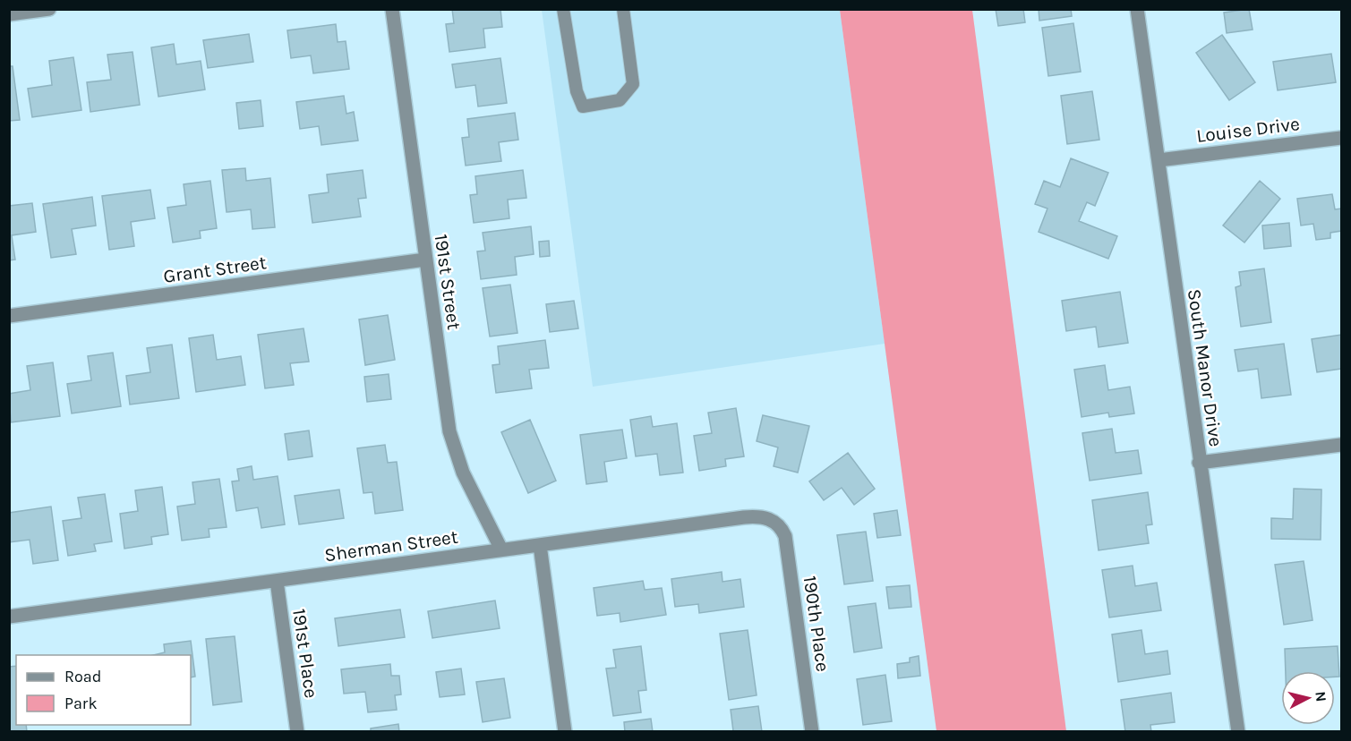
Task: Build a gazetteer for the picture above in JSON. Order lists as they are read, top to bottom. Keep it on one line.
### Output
{"streets":{"street":["Louise Drive","Grant Street","191st Street","South Manor Drive","Sherman Street","190th Place","191st Place"]},"crossings":[["Louise Drive","South Manor Drive"],["Grant Street","191st Street"],["191st Street","Sherman Street"],["Sherman Street","190th Place"],["Sherman Street","191st Place"]],"legend":["Road","Park"],"north":"right"}
